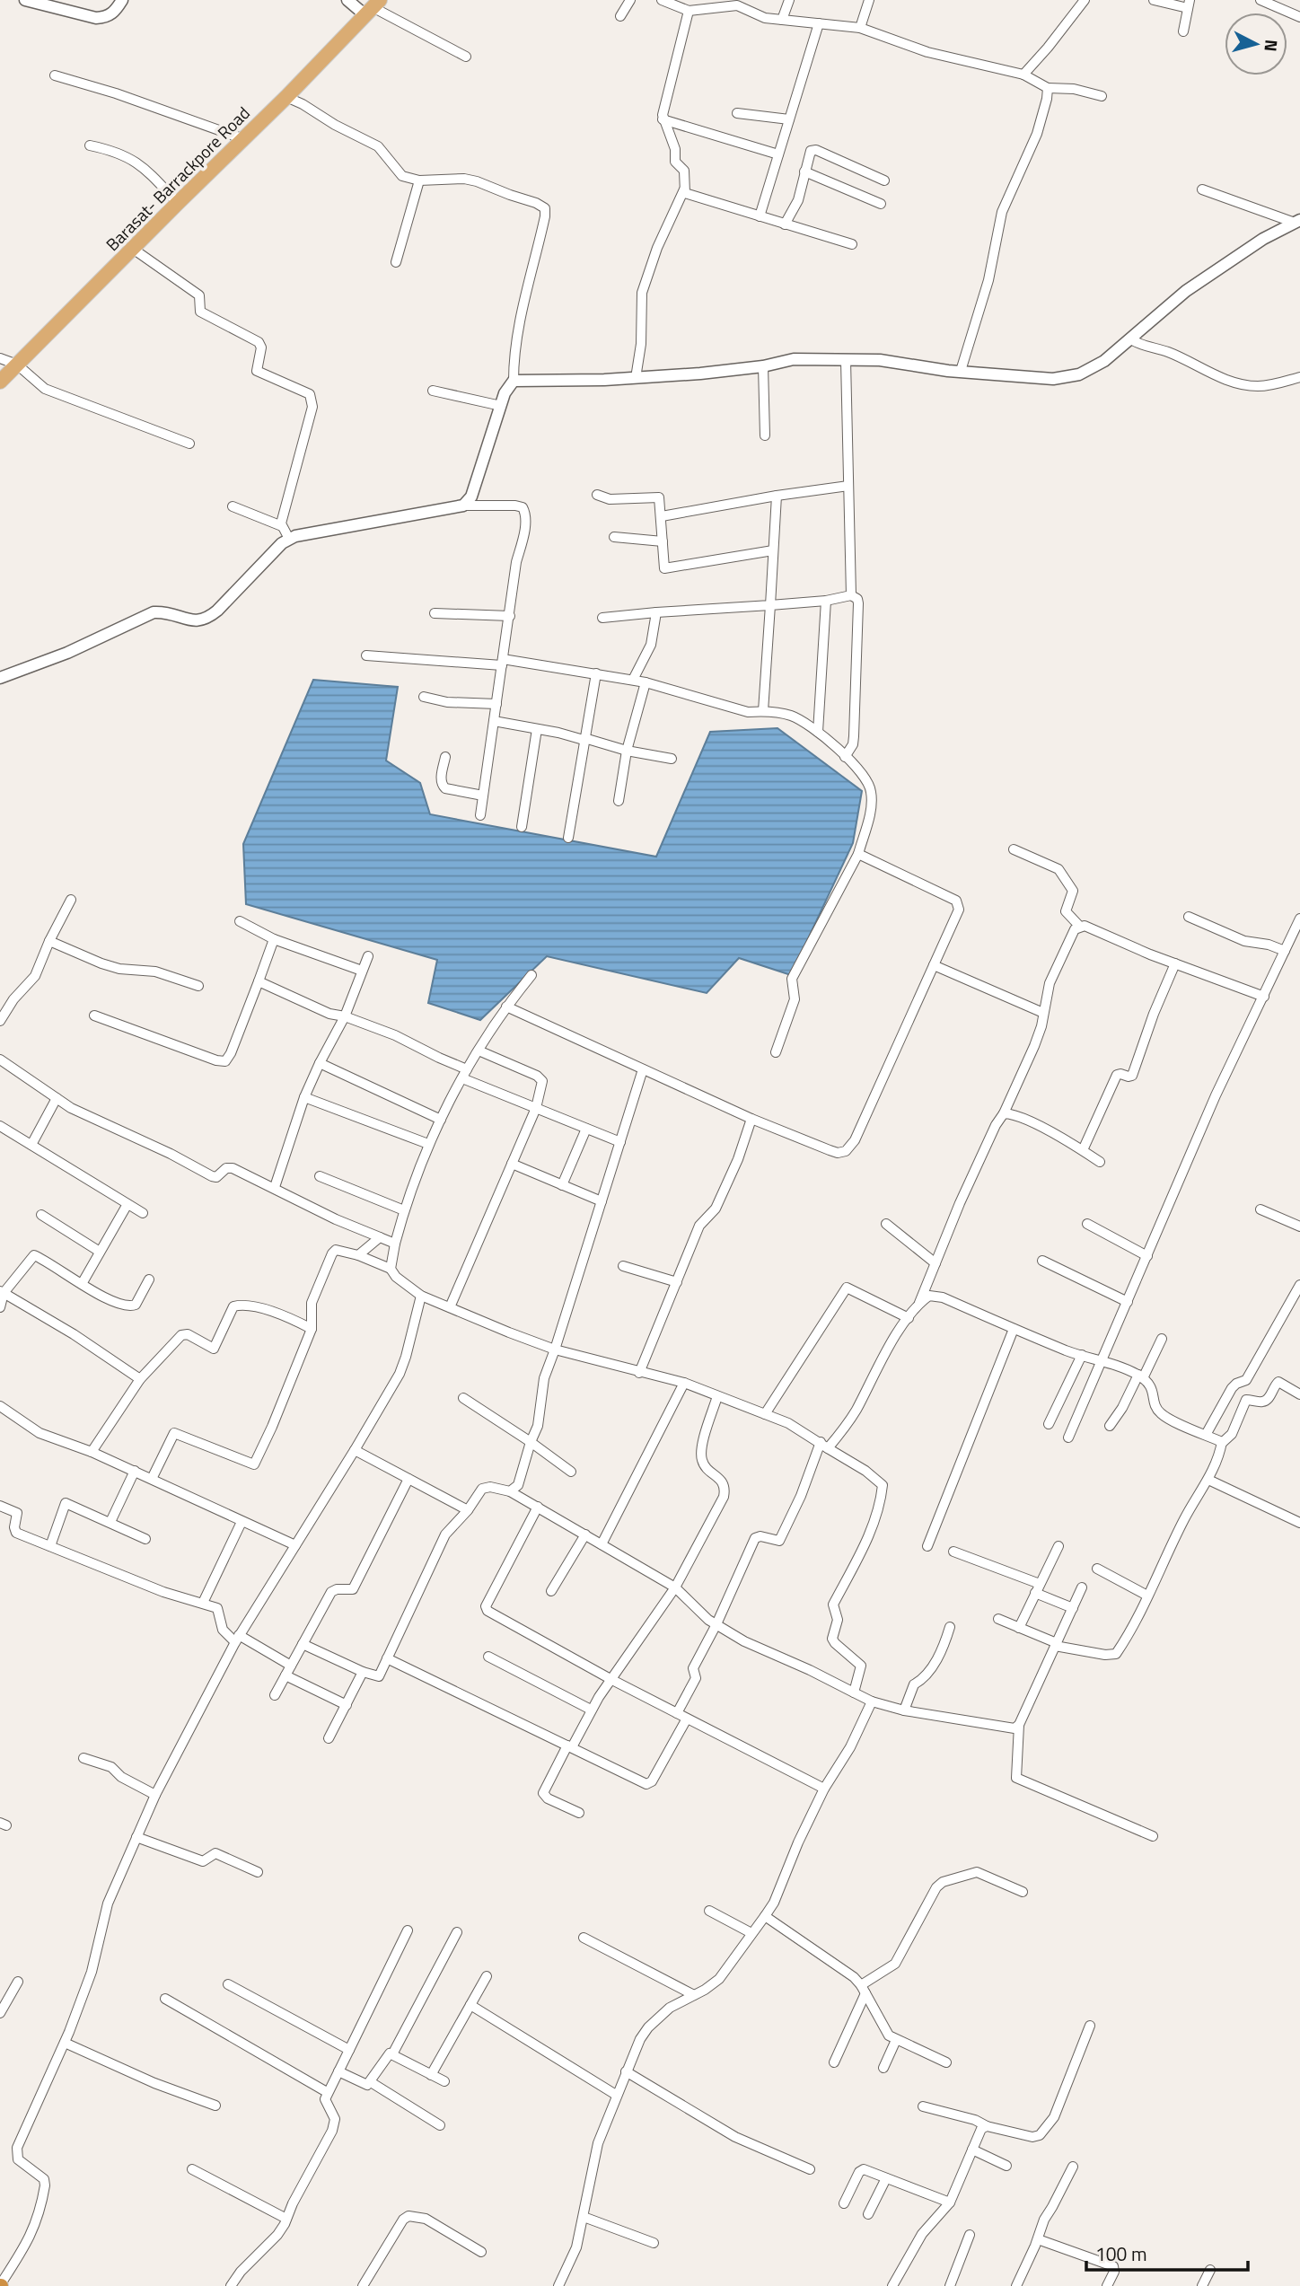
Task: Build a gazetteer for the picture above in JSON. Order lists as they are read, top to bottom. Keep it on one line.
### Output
{"streets":{"main road":["Barasat- Barrackpore Road"]},"scale_bar":"100 m","north":"right"}
